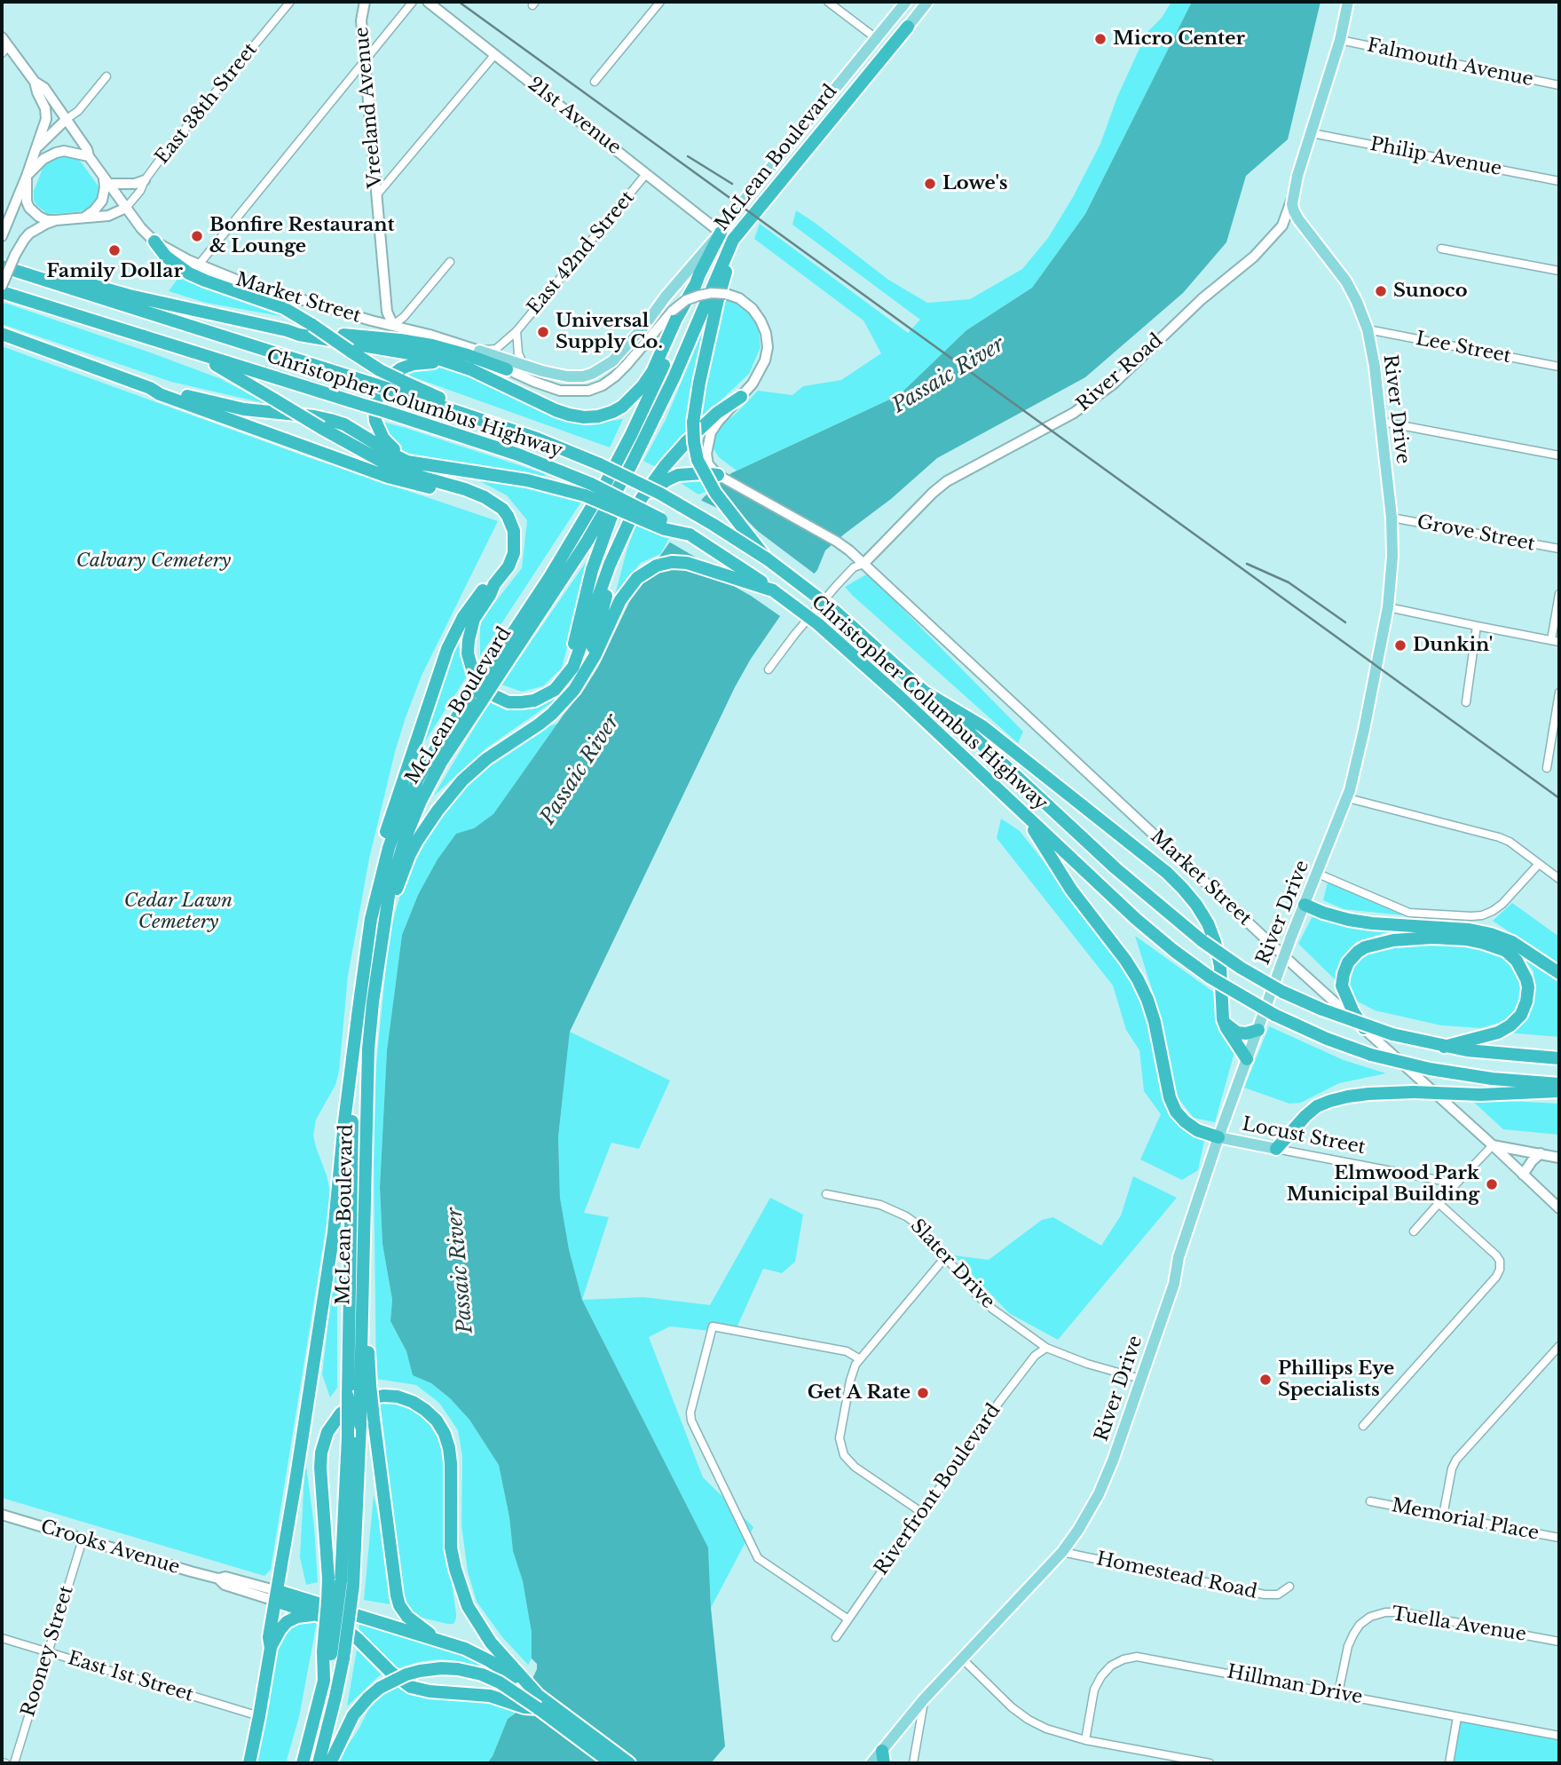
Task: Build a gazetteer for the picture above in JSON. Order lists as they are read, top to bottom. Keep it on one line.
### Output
{"streets":{"highway":["McLean Boulevard","Christopher Columbus Highway"],"main road":["Vreeland Avenue","21st Avenue","Market Street","River Road","River Drive","Locust Street","Crooks Avenue"],"street":["Falmouth Avenue","East 38th Street","Philip Avenue","East 42nd Street","Lee Street","Grove Street","Slater Drive","Riverfront Boulevard","Memorial Place","Homestead Road","Tuella Avenue","Rooney Street","East 1st Street","Hillman Drive"]},"crossings":[["East 38th Street","Market Street"],["Vreeland Avenue","Market Street"],["21st Avenue","McLean Boulevard"],["21st Avenue","East 42nd Street"],["East 42nd Street","Market Street"],["Market Street","River Road"],["Market Street","River Drive"],["Lee Street","River Drive"],["River Road","River Drive"],["River Drive","Grove Street"],["River Drive","Locust Street"],["River Drive","Slater Drive"],["River Drive","Homestead Road"],["Slater Drive","Riverfront Boulevard"],["Crooks Avenue","Rooney Street"],["Tuella Avenue","Hillman Drive"],["Rooney Street","East 1st Street"]],"water":["Passaic River"],"parks":["Calvary Cemetery","Cedar Lawn Cemetery"],"places":["Micro Center","Lowe's","Bonfire Restaurant & Lounge","Family Dollar","Sunoco","Universal Supply Co.","Dunkin'","Elmwood Park Municipal Building","Phillips Eye Specialists","Get A Rate"]}
